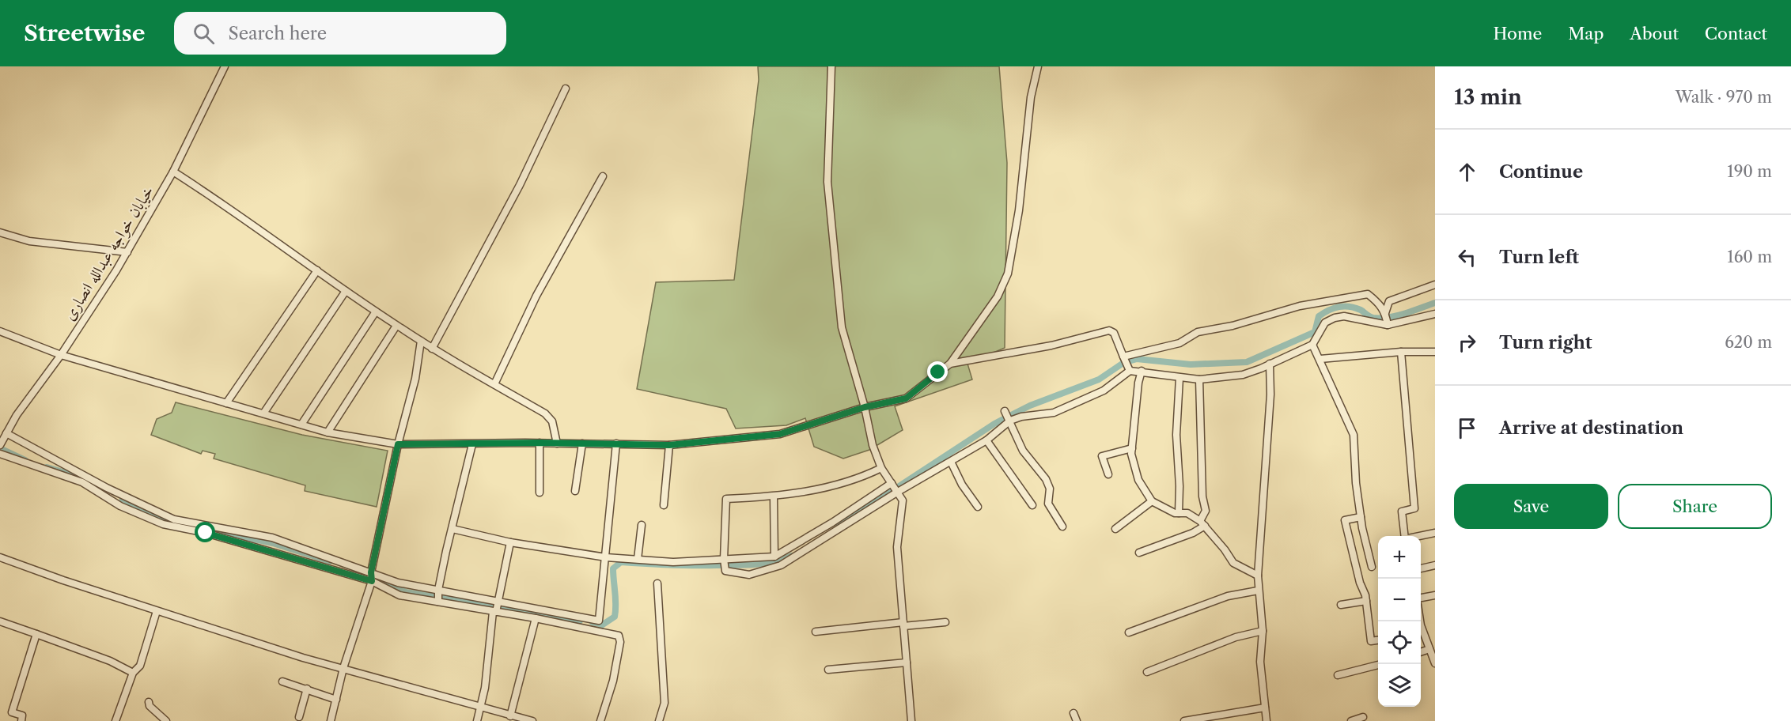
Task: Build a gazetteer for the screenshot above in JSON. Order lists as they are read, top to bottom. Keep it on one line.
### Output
{"streets":{"street":["خیابان خواجه عبدالله انصاری"]},"page":{"header":"Streetwise","search":"Search here","nav":["Home","Map","About","Contact"],"heading":["13 min","Walk · 970 m"],"list":[["Continue","190 m"],["Turn left","160 m"],["Turn right","620 m"],"Arrive at destination"],"buttons":["Save","Share"],"map_buttons":["+","−"]}}
